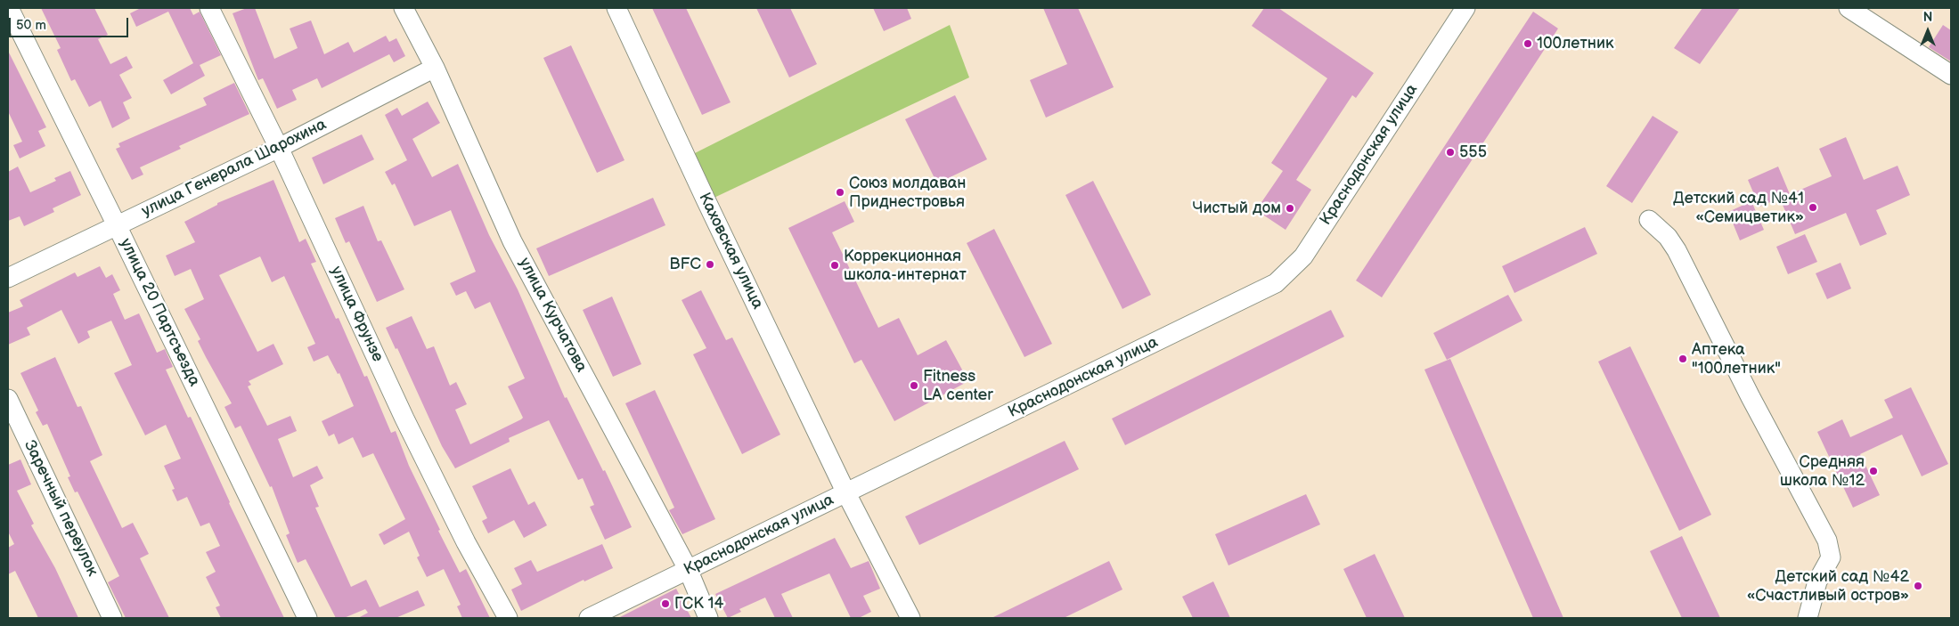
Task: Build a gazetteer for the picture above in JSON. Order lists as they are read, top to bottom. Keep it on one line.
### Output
{"streets":{"street":["Краснодонская улица","улица Генерала Шарохина","Каховская улица","улица 20 Партсъезда","улица Фрунзе","улица Курчатова","Заречный переулок"]},"crossings":[["Краснодонская улица","Каховская улица"],["Краснодонская улица","улица Курчатова"],["улица Генерала Шарохина","улица 20 Партсъезда"],["улица Генерала Шарохина","улица Фрунзе"],["улица Генерала Шарохина","улица Курчатова"]],"places":["100летник","555","Союз молдаван Приднестровья","Детский сад №41 «Семицветик»","Чистый дом","BFC","Коррекционная школа-интернат","Аптека \"100летник\"","Fitness LA center","Средняя школа №12","Детский сад №42 «Счастливый остров»","ГСК 14"],"scale_bar":"50 m","north":"top"}
